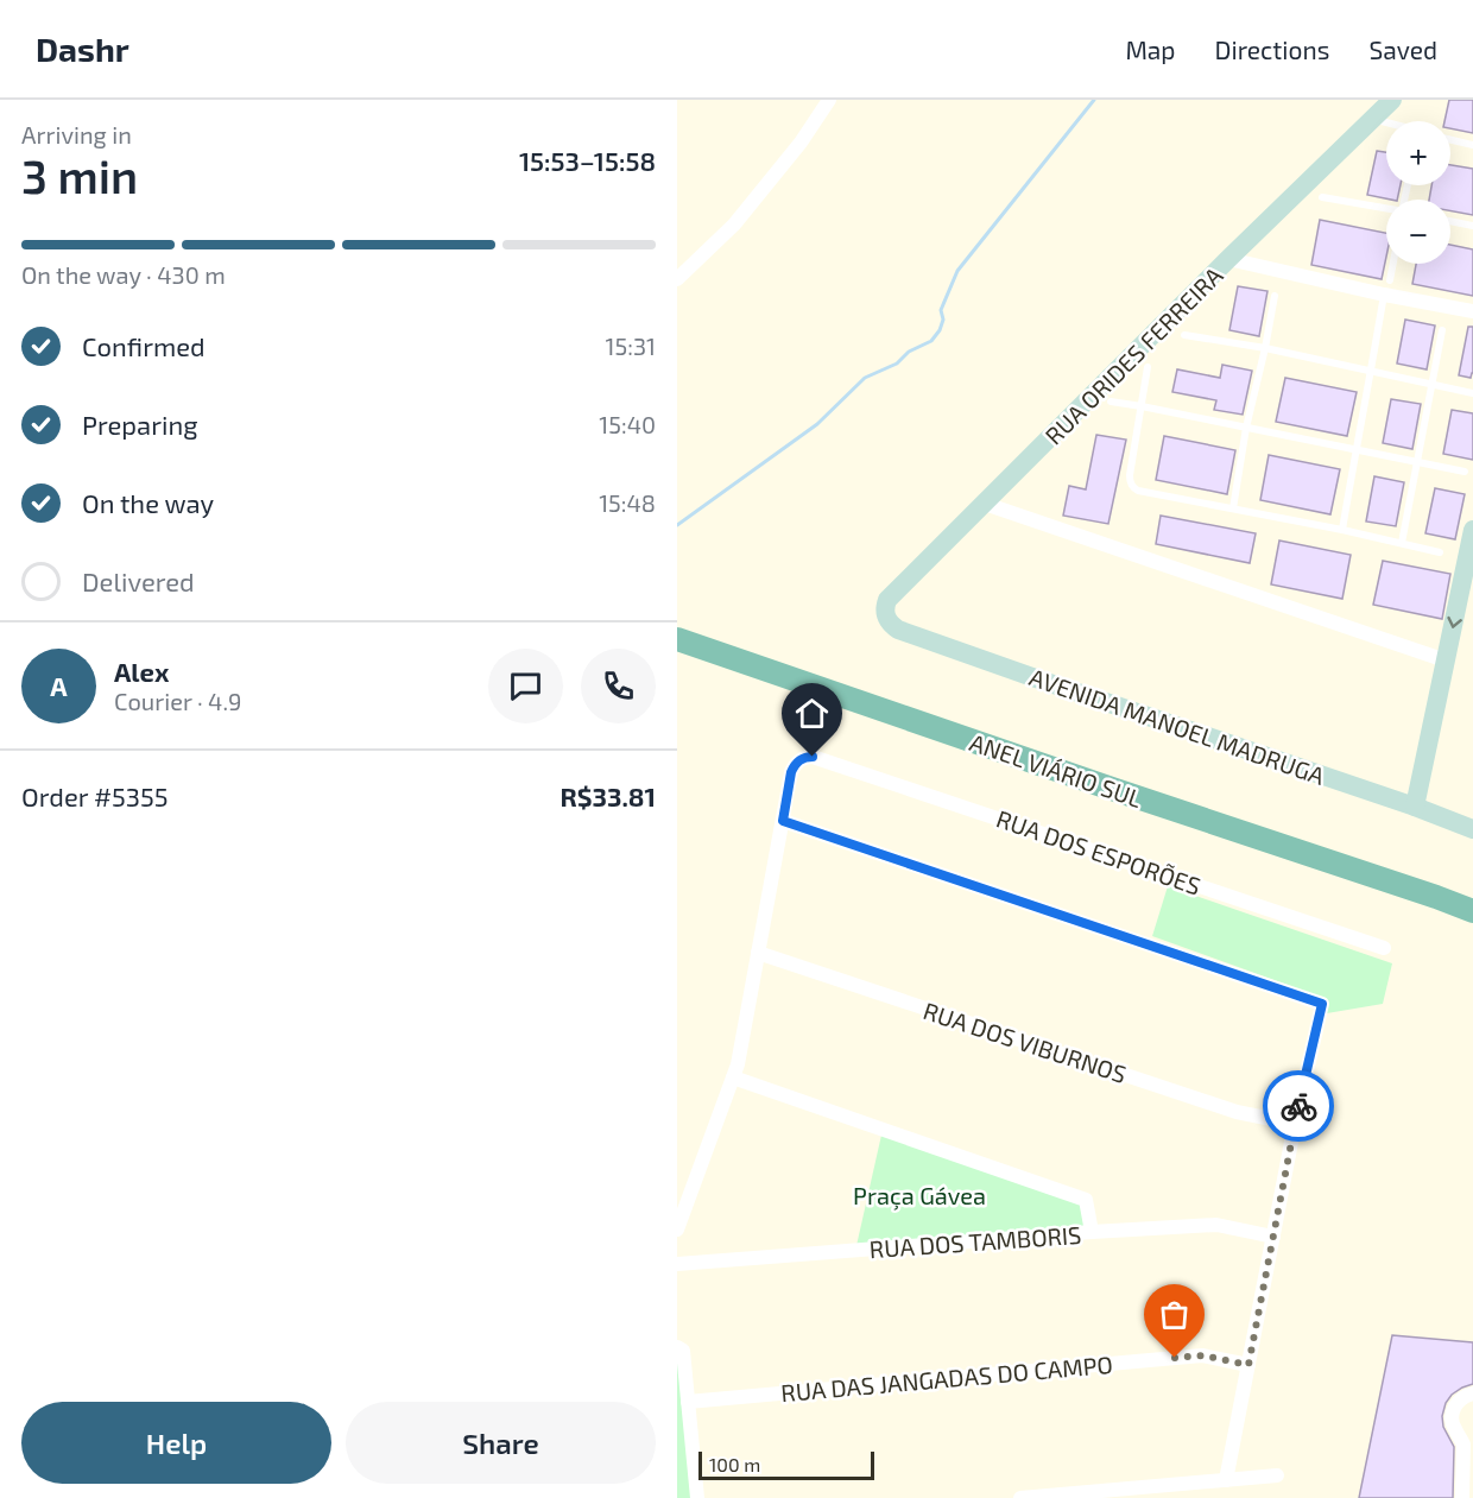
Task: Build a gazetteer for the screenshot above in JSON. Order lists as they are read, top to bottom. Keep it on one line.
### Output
{"streets":{"main road":["ANEL VIÁRIO SUL"],"street":["RUA ORIDES FERREIRA","AVENIDA MANOEL MADRUGA","RUA DOS ESPORÕES","RUA DOS VIBURNOS","RUA DOS TAMBORIS","RUA DAS JANGADAS DO CAMPO"]},"crossings":[["RUA ORIDES FERREIRA","AVENIDA MANOEL MADRUGA"]],"parks":["Praça Gávea"],"scale_bar":"100 m","page":{"header":"Dashr","nav":["Map","Directions","Saved"],"heading":["3 min","Arriving in","15:53–15:58"],"panel":["Alex","Courier · 4.9","Order #5355","R$33.81"],"map_buttons":["+","−"],"bar":"On the way · 430 m","list":[["Confirmed","15:31"],["Preparing","15:40"],["On the way","15:48"],"Delivered"],"round":"A","buttons":["Help","Share"],"scale":"100 m"}}
